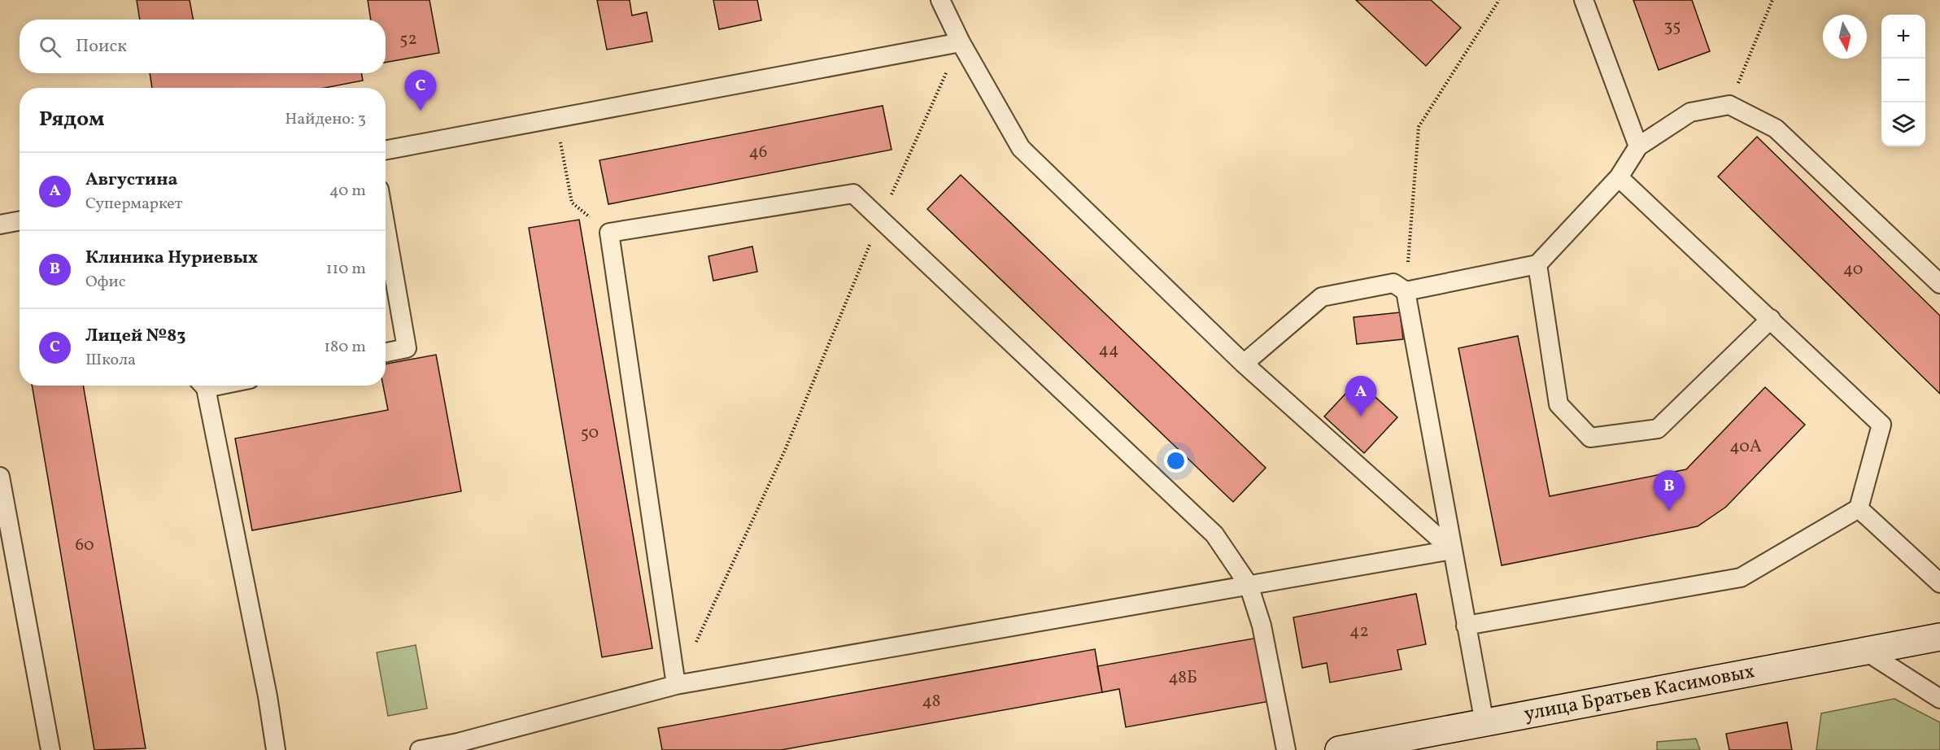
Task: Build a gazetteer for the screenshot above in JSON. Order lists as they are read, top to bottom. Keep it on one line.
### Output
{"streets":{"street":["улица Братьев Касимовых"]},"house_numbers":["35","52","46","40","44","50","40А","60","42","48Б","48"],"north":"bottom","page":{"map_buttons":["+","−"],"search":"Поиск","pins":["C","A","B"],"heading":["Рядом","Найдено: 3"],"list":[{"mark":"A","name":"Августина","note":"Супермаркет","value":"40 m"},{"mark":"B","name":"Клиника Нуриевых","note":"Офис","value":"110 m"},{"mark":"C","name":"Лицей №83","note":"Школа","value":"180 m"}]}}
